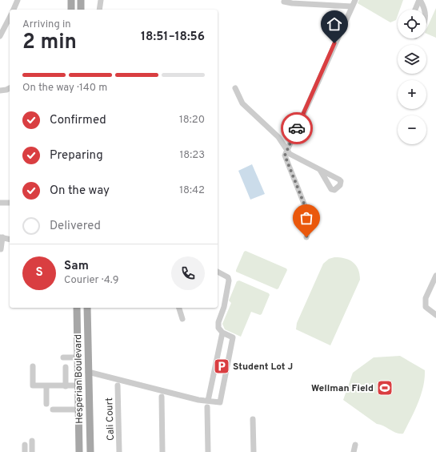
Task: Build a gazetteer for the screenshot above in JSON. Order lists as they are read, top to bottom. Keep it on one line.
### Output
{"streets":{"main road":["Hesperian Boulevard"],"street":["Cali Court"]},"places":{"parking":["Student Lot J"],"sports":["Wellman Field"]},"page":{"map_buttons":["+","−"],"heading":["2 min","Arriving in","18:51–18:56"],"panel":["Sam","Courier · 4.9"],"bar":"On the way · 140 m","list":[["Confirmed","18:20"],["Preparing","18:23"],["On the way","18:42"],"Delivered"],"round":"S"}}
